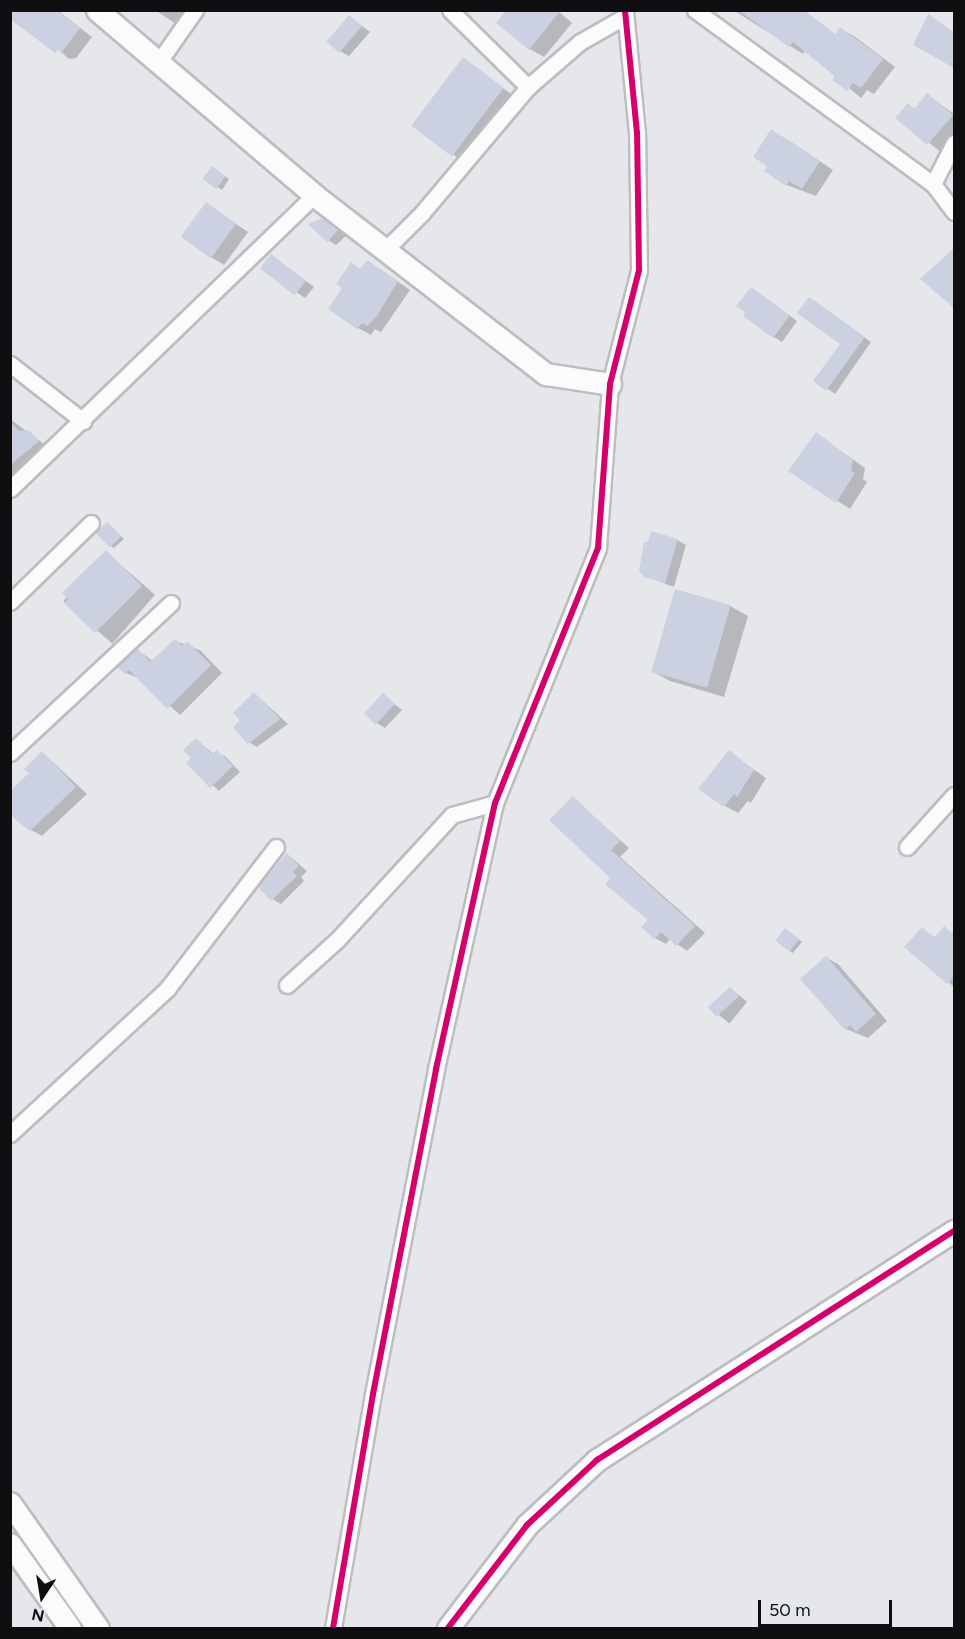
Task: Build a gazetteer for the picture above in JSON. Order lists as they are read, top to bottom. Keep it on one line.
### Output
{"scale_bar":"50 m","north":"bottom"}
